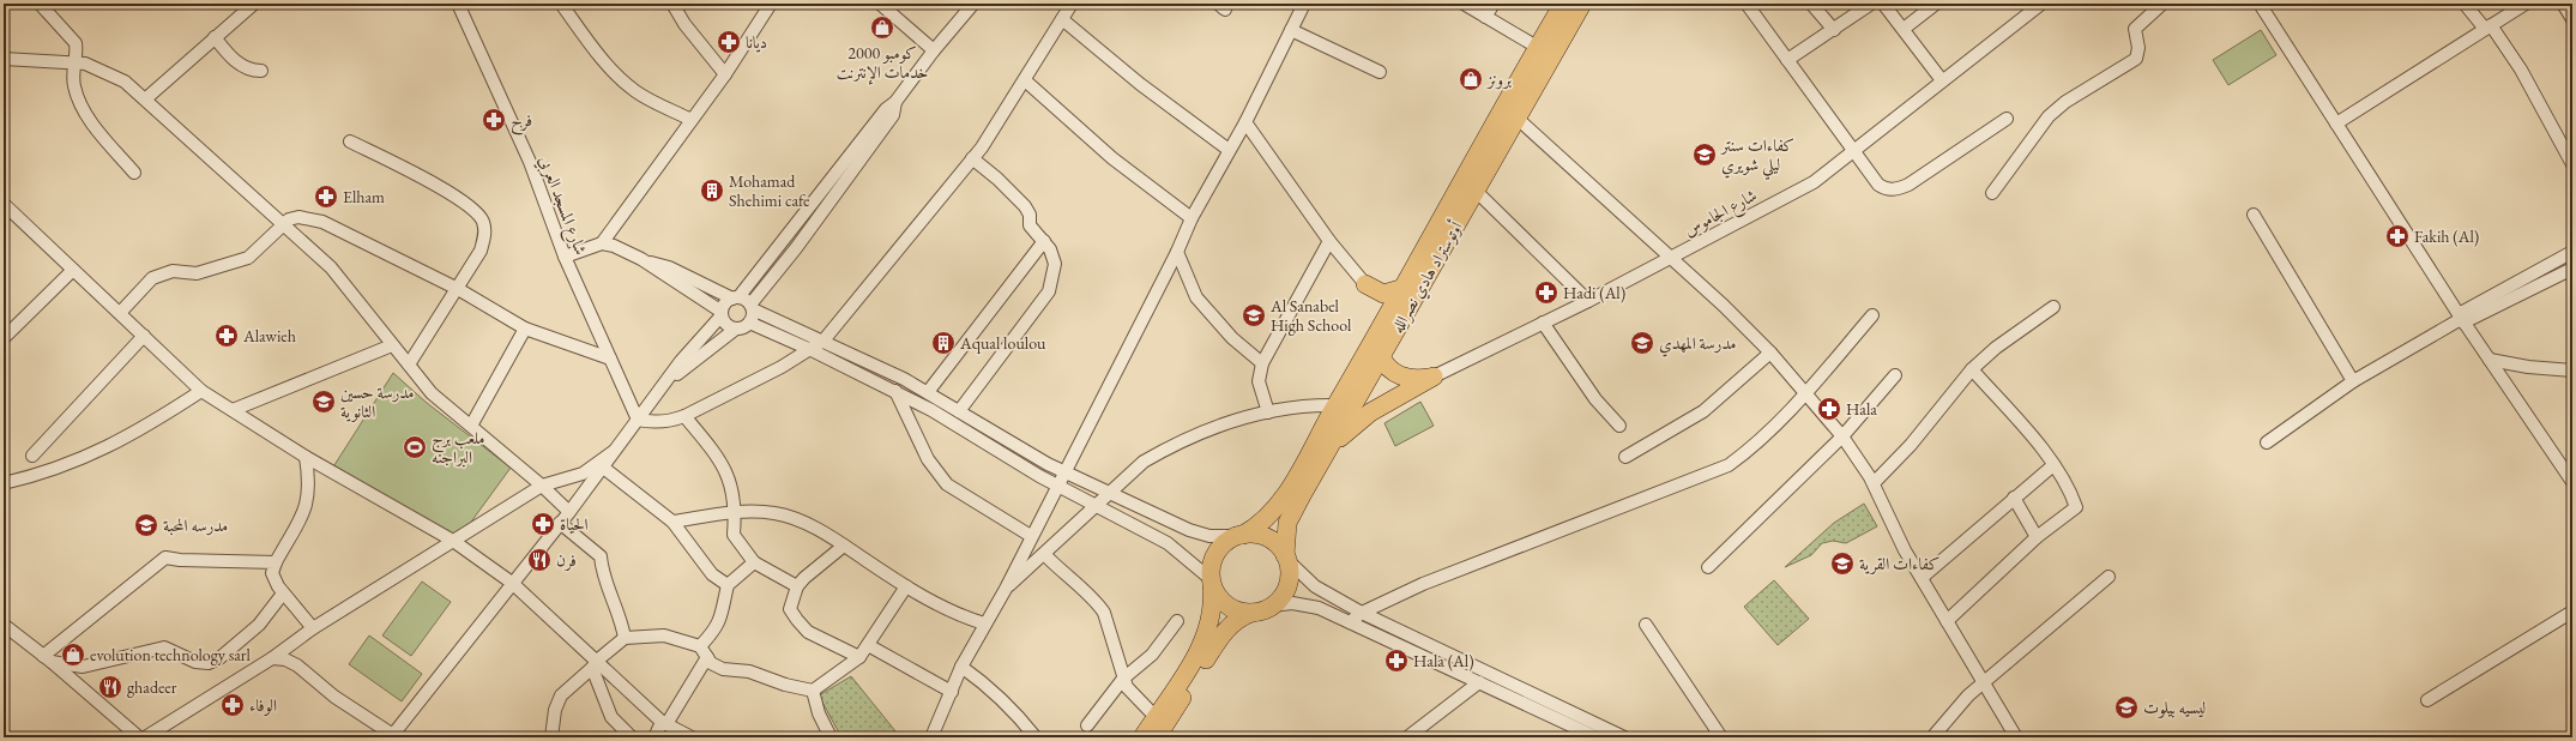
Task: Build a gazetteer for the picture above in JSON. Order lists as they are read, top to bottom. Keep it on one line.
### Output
{"streets":{"highway":["أوتوستراد هادي نصرالله"],"street":["شارع المسجد العربي","شارع الجاموس"]},"places":{"shop":["كومبو 2000 خدمات الإنترنت","برونز","evolution technology sarl"],"pharmacy":["ديانا","فرح","Elham","Fakih (Al)","Hadi (Al)","Alawieh","Hala","الحياة","Hala (Al)","الوفاء"],"school or university":["كفاءات سنتر ليلي شويري","Al Sanabel High School","مدرسة المهدي","مدرسة حسين الثانوية","مدرسه المحبة","كفاءات القرية","ليسيه بيلوت"],"building":["Mohamad Shehimi cafe","Aqual loulou"],"sports":["ملعب برج البراجنه"],"restaurant":["فرن","ghadeer"]}}
